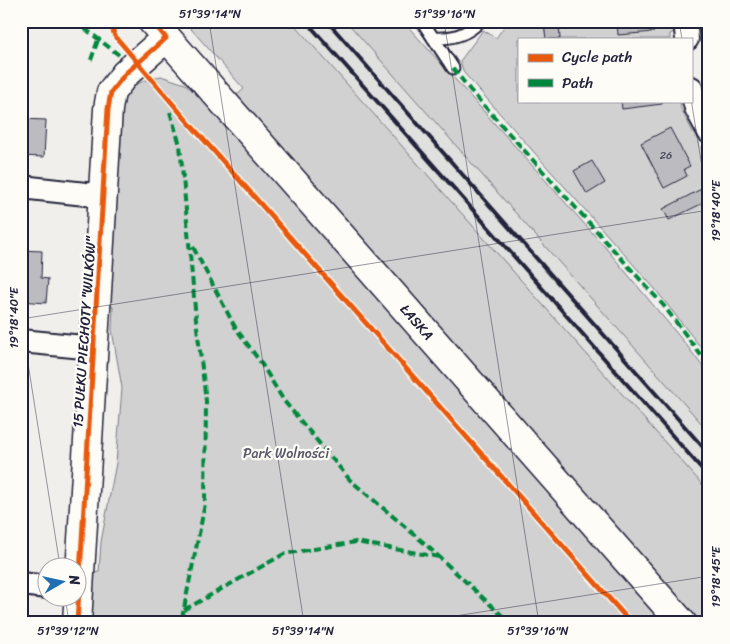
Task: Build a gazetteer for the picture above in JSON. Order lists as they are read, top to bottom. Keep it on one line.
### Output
{"streets":{"main road":["ŁASKA","15 PUŁKU PIECHOTY \"WILKÓW\""]},"crossings":[["ŁASKA","15 PUŁKU PIECHOTY \"WILKÓW\""]],"parks":["Park Wolności"],"house_numbers":["26"],"legend":["Cycle path","Path"],"north":"right","coordinates":["51°39'14\"N","51°39'16\"N","19°18'40\"E","19°18'45\"E","51°39'12\"N"]}
